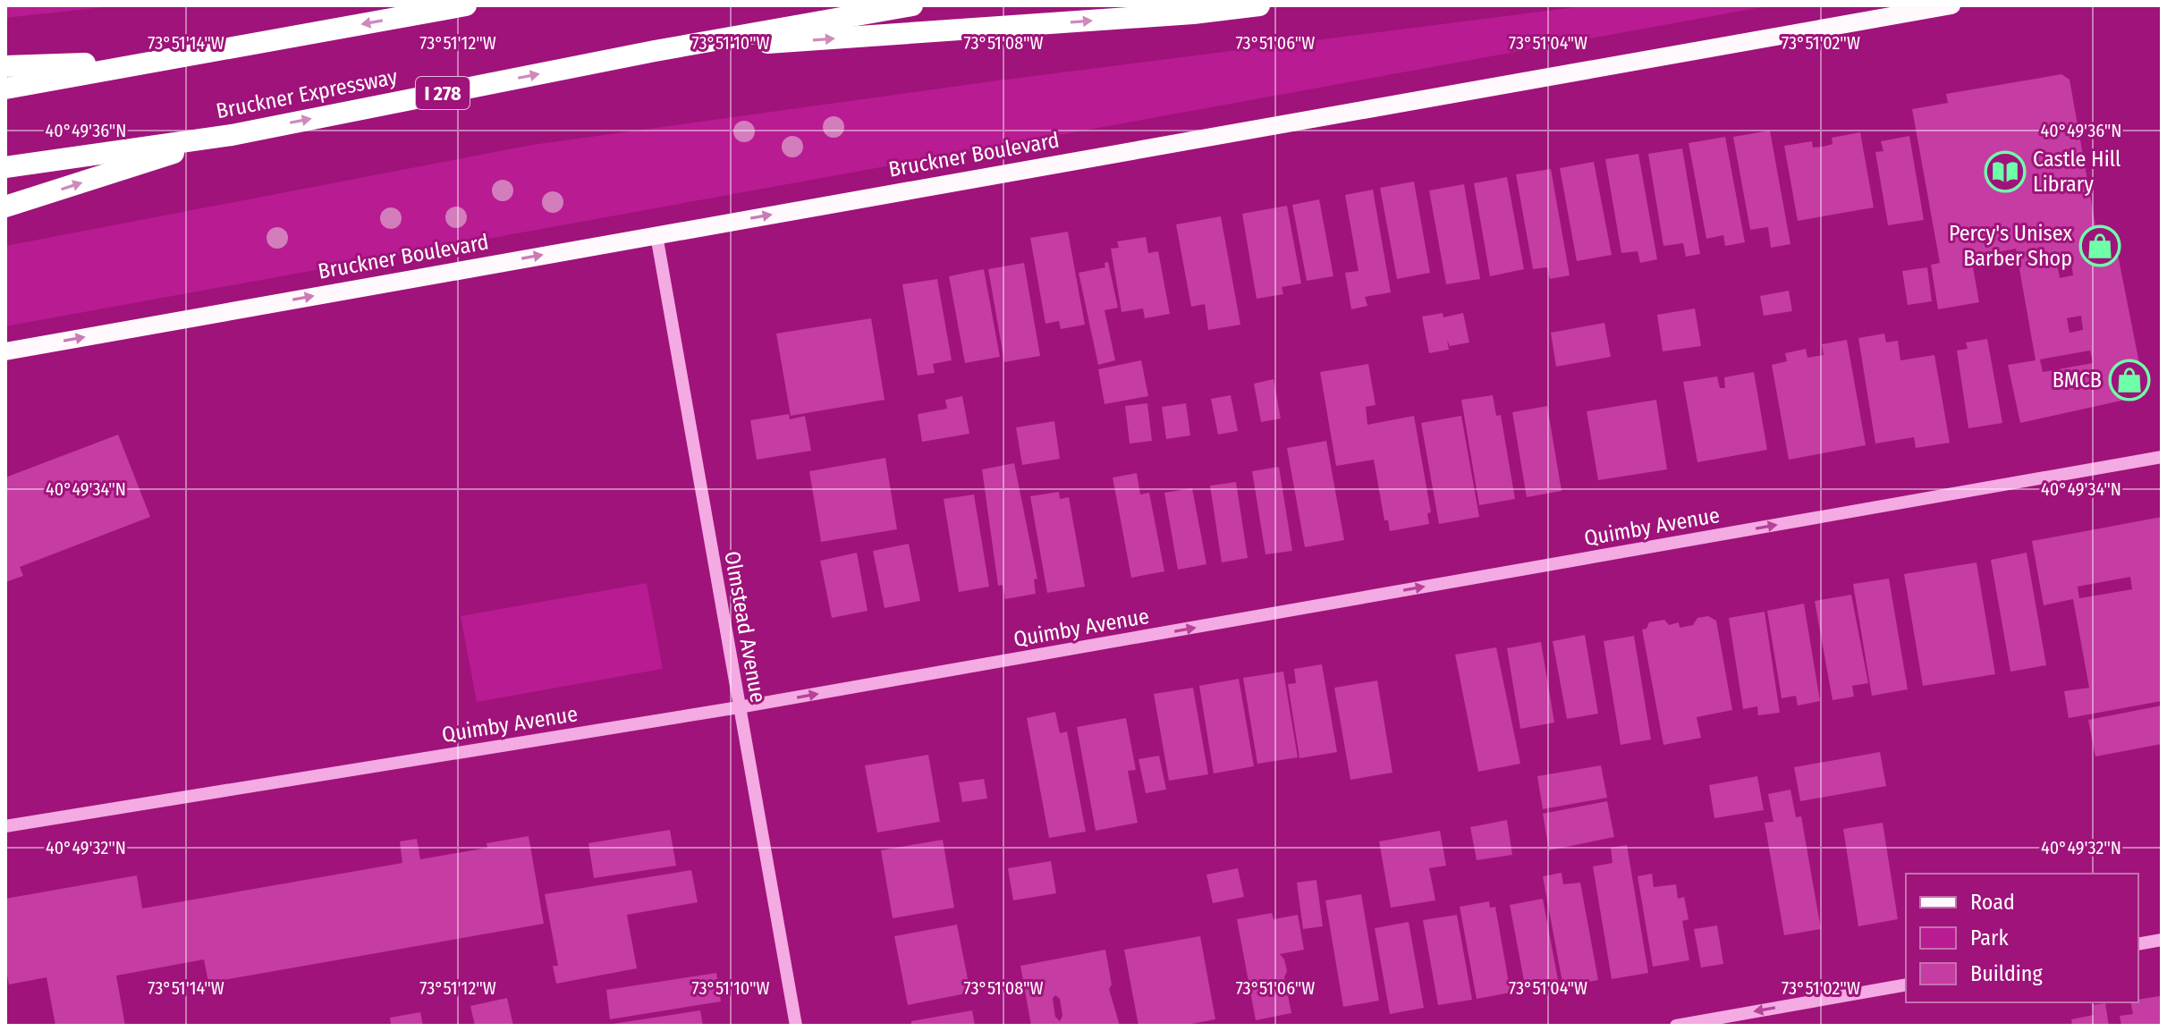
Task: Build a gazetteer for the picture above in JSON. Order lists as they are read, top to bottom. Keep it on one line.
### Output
{"streets":{"highway":["I 278","Bruckner Expressway"],"main road":["Bruckner Boulevard"],"street":["Quimby Avenue","Olmstead Avenue"]},"crossings":[["Bruckner Boulevard","Olmstead Avenue"],["Quimby Avenue","Olmstead Avenue"]],"one_way":["Bruckner Boulevard","Quimby Avenue"],"places":{"library":["Castle Hill Library"],"shop":["Percy's Unisex Barber Shop","BMCB"]},"legend":["Road","Park","Building"],"coordinates":["73°51'14\"W","73°51'12\"W","73°51'10\"W","73°51'08\"W","73°51'06\"W","73°51'04\"W","73°51'02\"W","40°49'36\"N","40°49'34\"N","40°49'32\"N"]}
